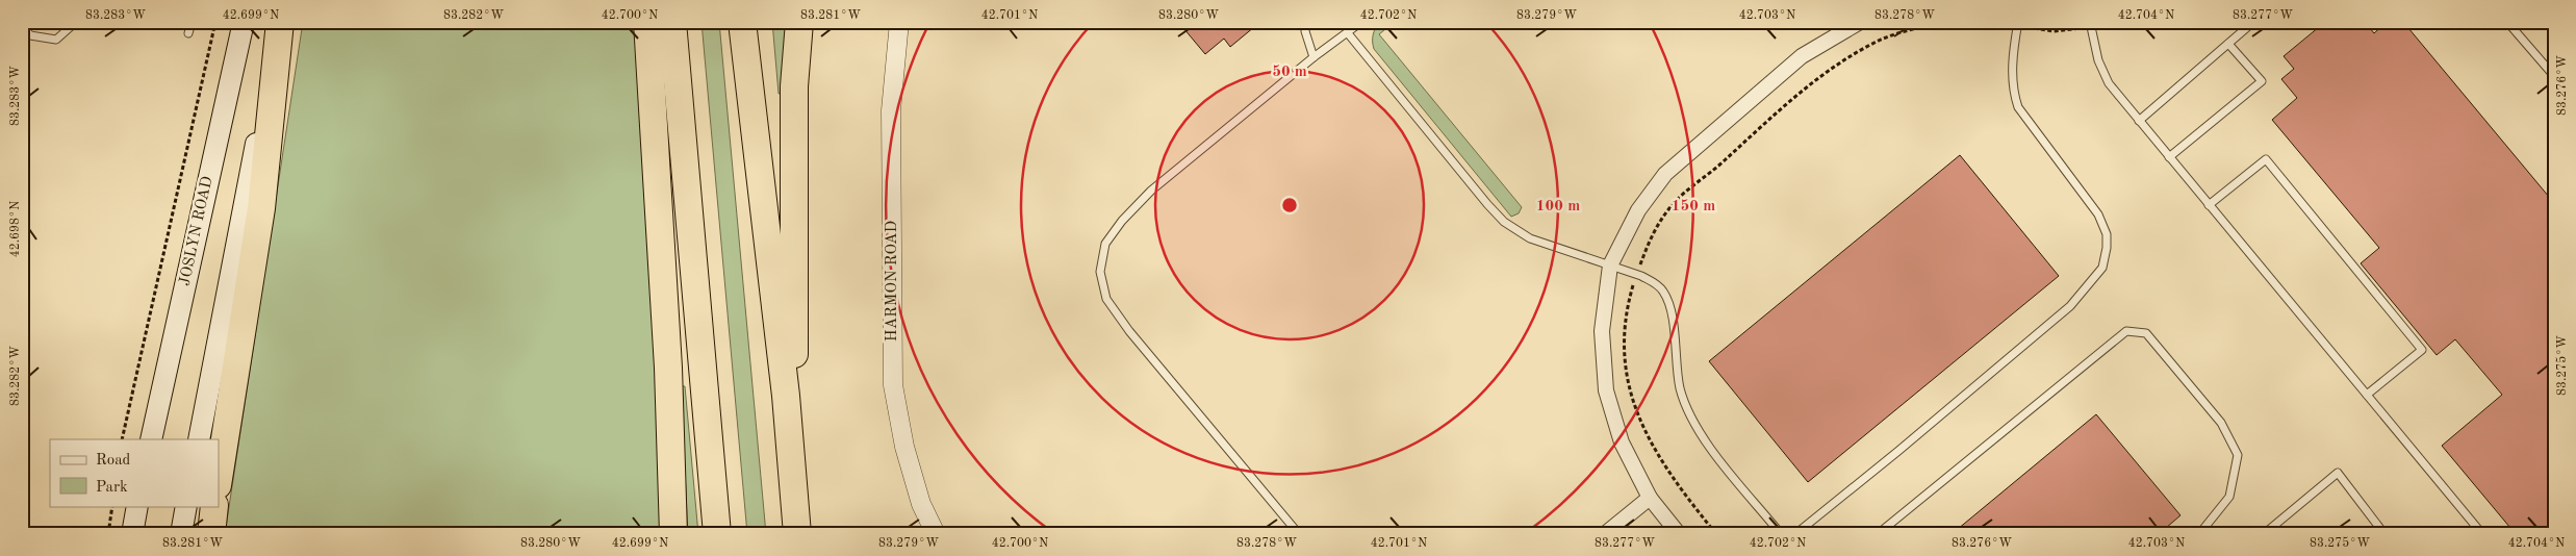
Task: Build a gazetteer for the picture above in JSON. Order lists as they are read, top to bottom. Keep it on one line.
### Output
{"streets":{"main road":["JOSLYN ROAD"],"street":["HARMON ROAD"]},"legend":["Road","Park"],"coordinates":["83.283°W","42.699°N","83.282°W","42.700°N","83.281°W","42.701°N","83.280°W","42.702°N","83.279°W","42.703°N","83.278°W","42.704°N","83.277°W","83.276°W","42.698°N","83.275°W"],"rings":["50 m","100 m","150 m"]}
